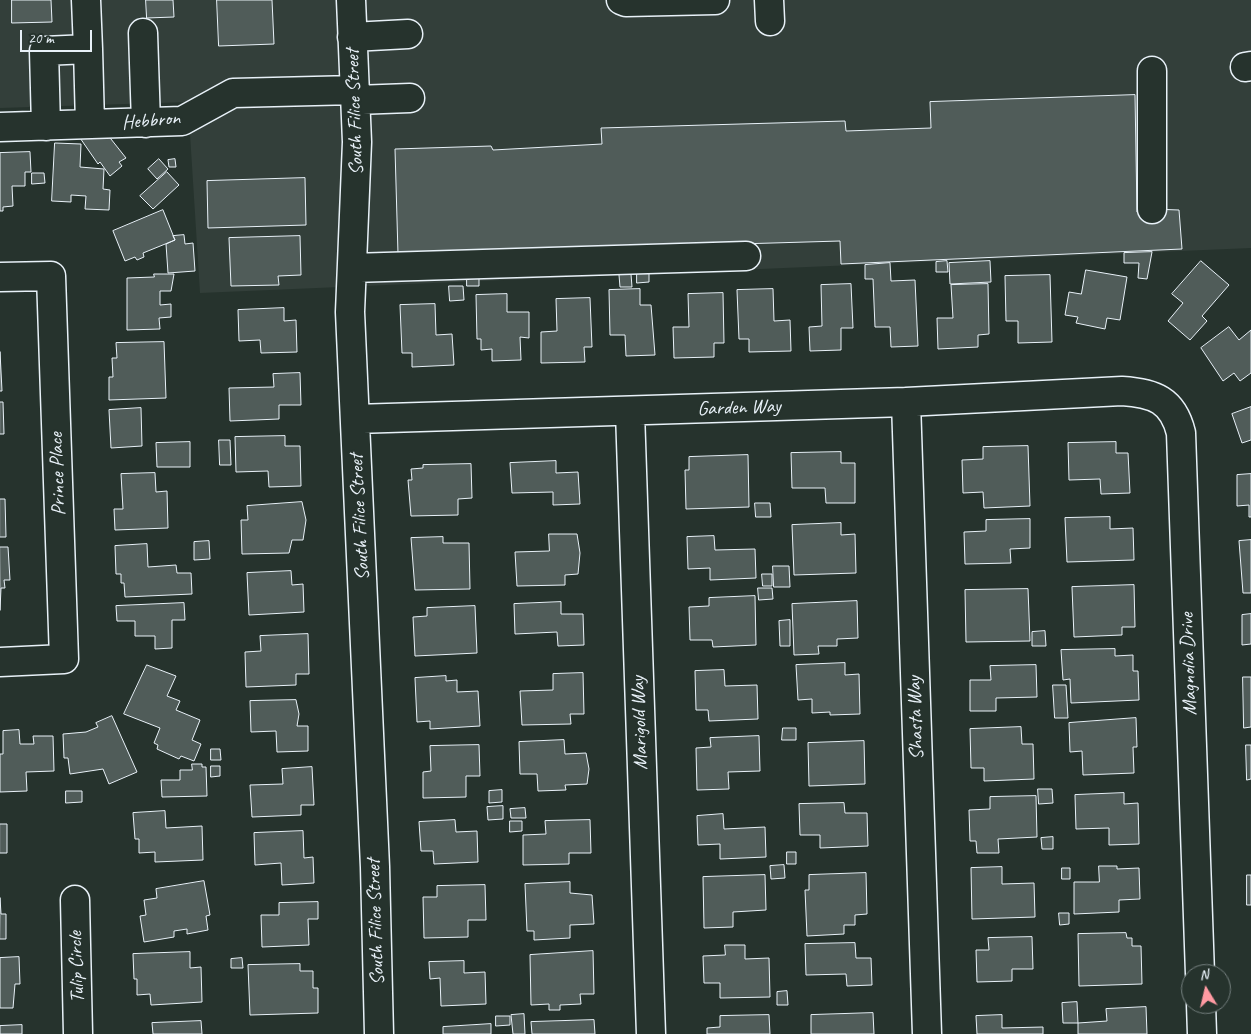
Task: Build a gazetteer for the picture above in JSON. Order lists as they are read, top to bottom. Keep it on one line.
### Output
{"streets":{"street":["South Filice Street","Hebbron","Garden Way","Prince Place","Magnolia Drive","Shasta Way","Marigold Way","Tulip Circle"]},"crossings":[["South Filice Street","Hebbron"],["South Filice Street","Garden Way"],["Garden Way","Magnolia Drive"],["Garden Way","Shasta Way"],["Garden Way","Marigold Way"]],"scale_bar":"20 m","north":"top"}
